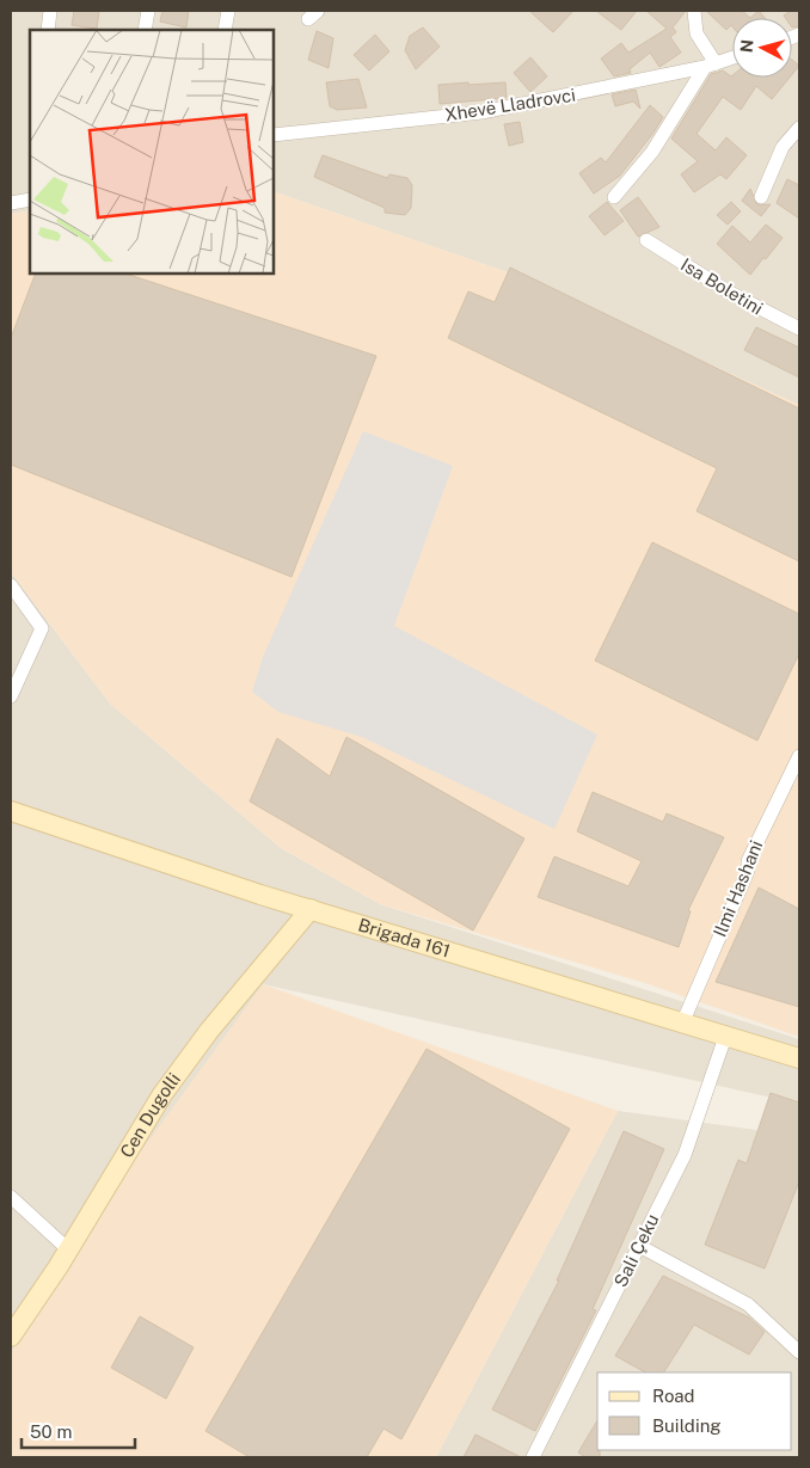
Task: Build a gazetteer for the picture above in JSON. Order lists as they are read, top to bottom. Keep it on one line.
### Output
{"streets":{"street":["Xhevë Lladrovci","Isa Boletini","Ilmi Hashani","Brigada 161","Cen Dugolli","Sali Çeku"]},"crossings":[["Ilmi Hashani","Brigada 161"],["Brigada 161","Cen Dugolli"],["Brigada 161","Sali Çeku"]],"legend":["Road","Building"],"scale_bar":"50 m","north":"left"}
